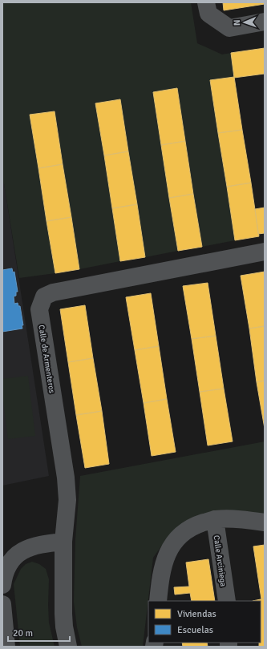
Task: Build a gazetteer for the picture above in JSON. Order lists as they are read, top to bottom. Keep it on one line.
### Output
{"streets":{"street":["Calle de Armenteros","Calle Arciniega"]},"legend":["Viviendas","Escuelas"],"scale_bar":"20 m","north":"left"}
